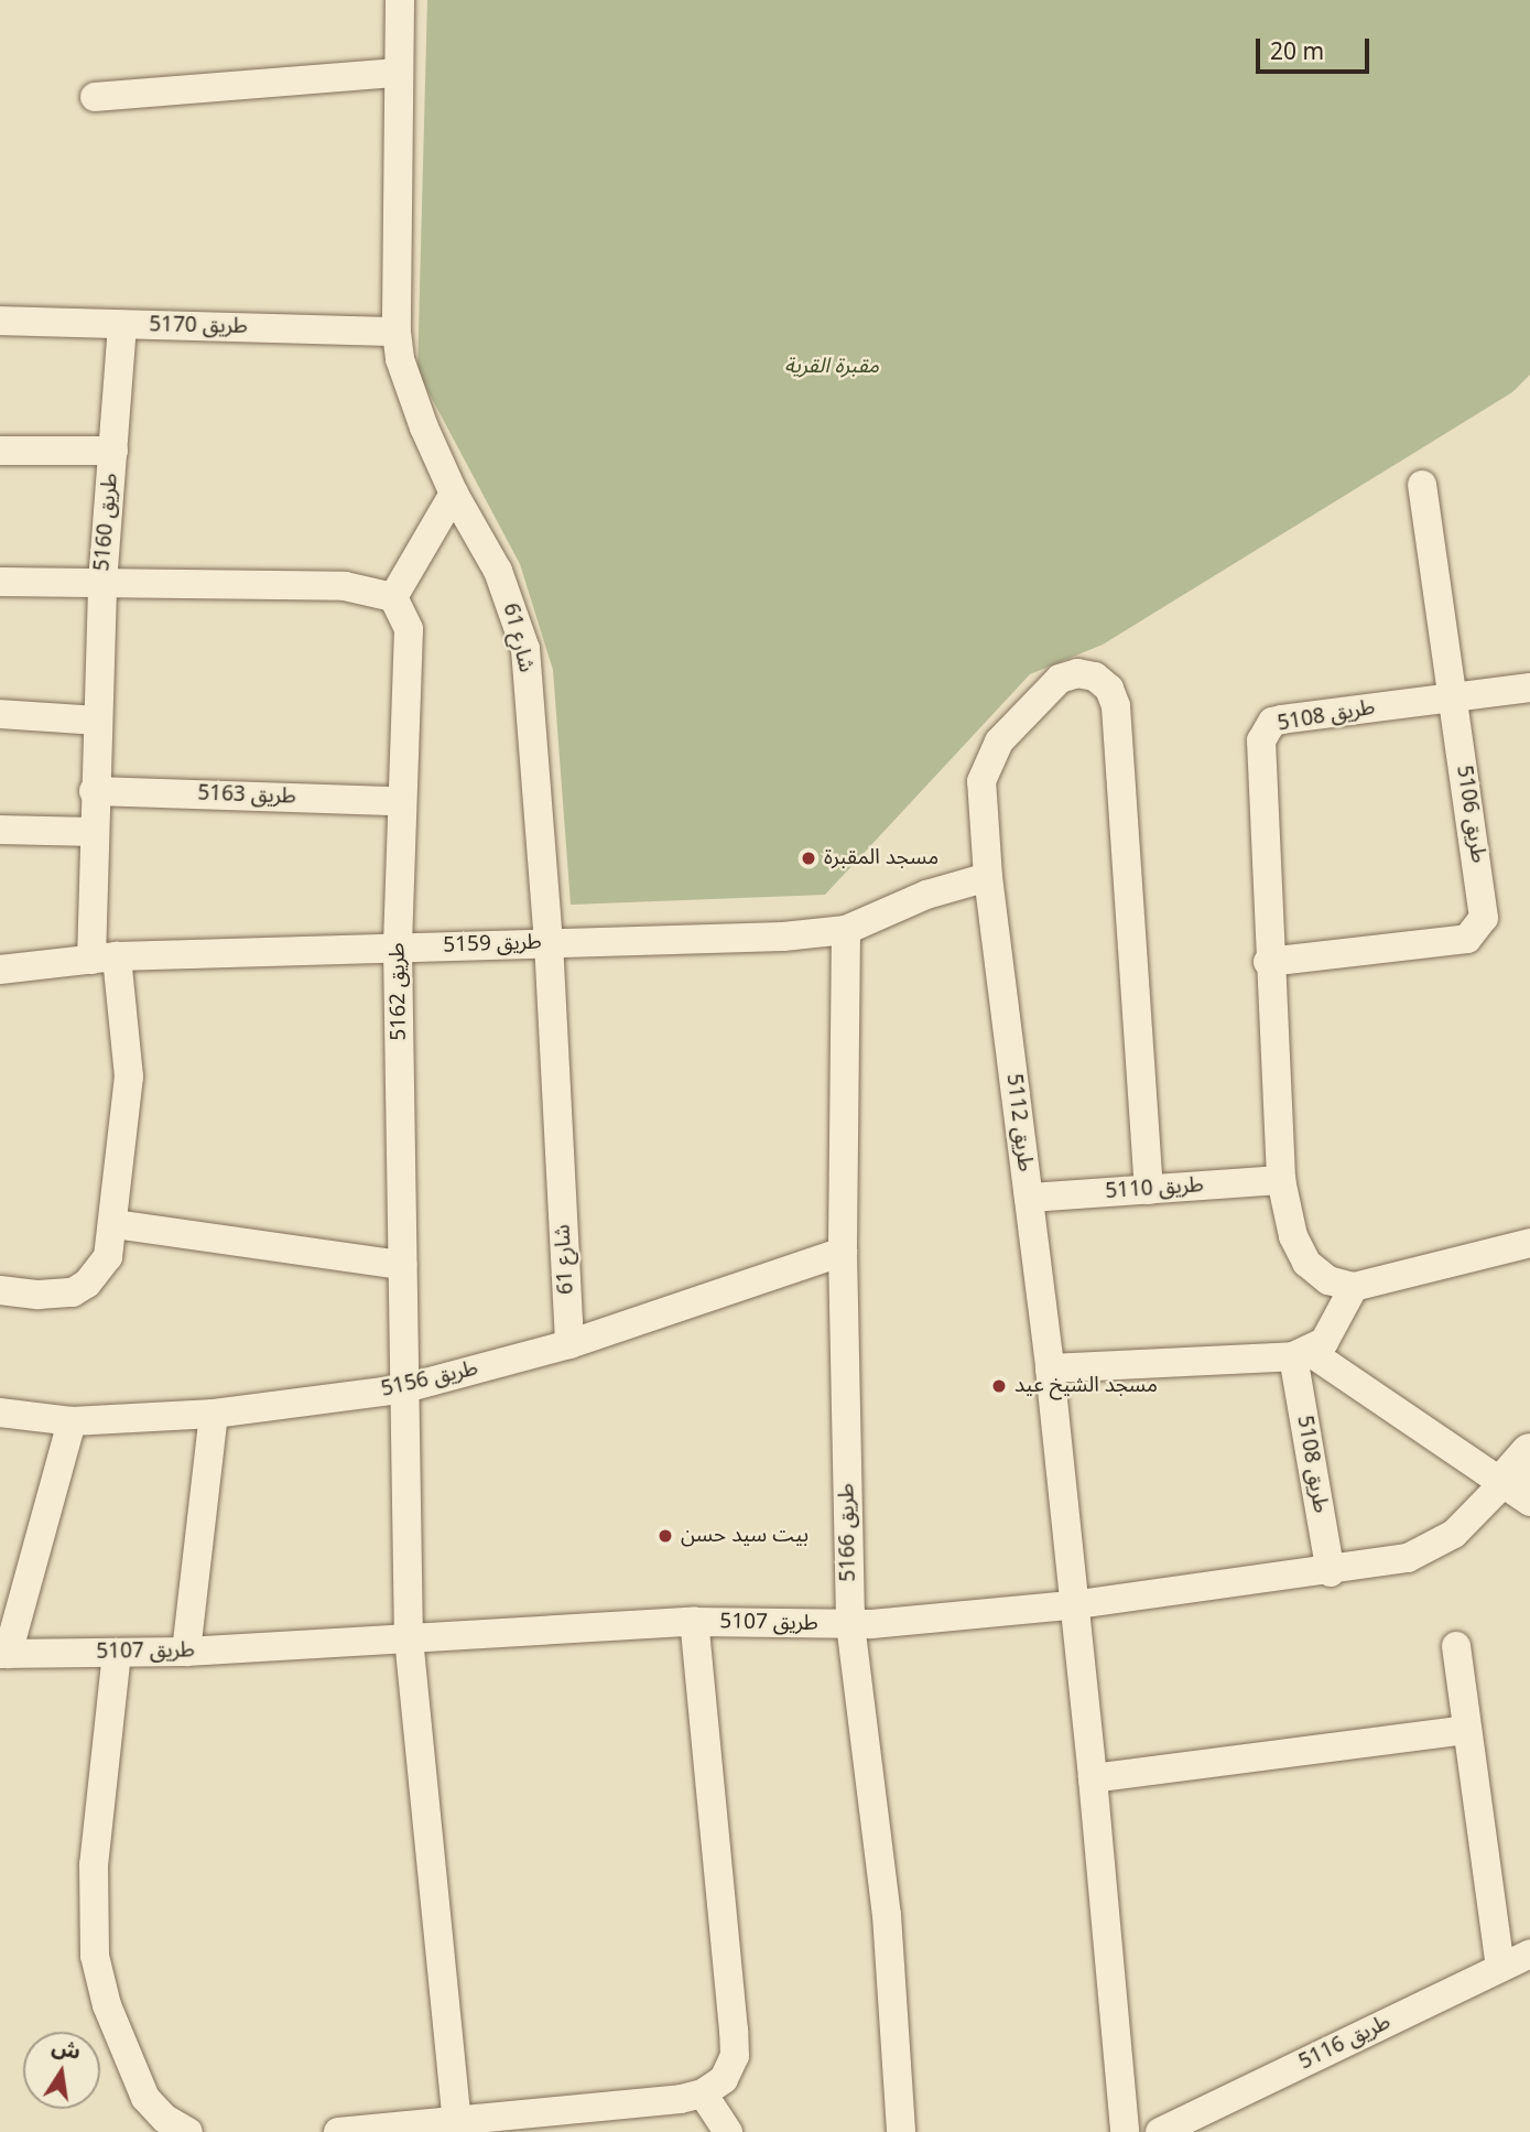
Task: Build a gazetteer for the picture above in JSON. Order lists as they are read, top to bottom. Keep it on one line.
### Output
{"streets":{"street":["طريق 5170","طريق 5160","شارع 61","طريق 5108","طريق 5163","طريق 5106","طريق 5159","طريق 5162","طريق 5112","طريق 5110","طريق 5156","طريق 5166","طريق 5107","طريق 5116"]},"crossings":[["طريق 5170","طريق 5160"],["طريق 5170","شارع 61"],["طريق 5160","طريق 5163"],["شارع 61","طريق 5159"],["شارع 61","طريق 5156"],["طريق 5108","طريق 5106"],["طريق 5108","طريق 5107"],["طريق 5163","طريق 5162"],["طريق 5159","طريق 5162"],["طريق 5159","طريق 5112"],["طريق 5159","طريق 5166"],["طريق 5162","طريق 5156"],["طريق 5162","طريق 5107"],["طريق 5112","طريق 5110"],["طريق 5112","طريق 5107"],["طريق 5156","طريق 5166"],["طريق 5166","طريق 5107"]],"parks":["مقبرة القرية"],"places":["مسجد المقبرة","مسجد الشيخ عيد","بيت سيد حسن"],"scale_bar":"20 m","north":"top"}
